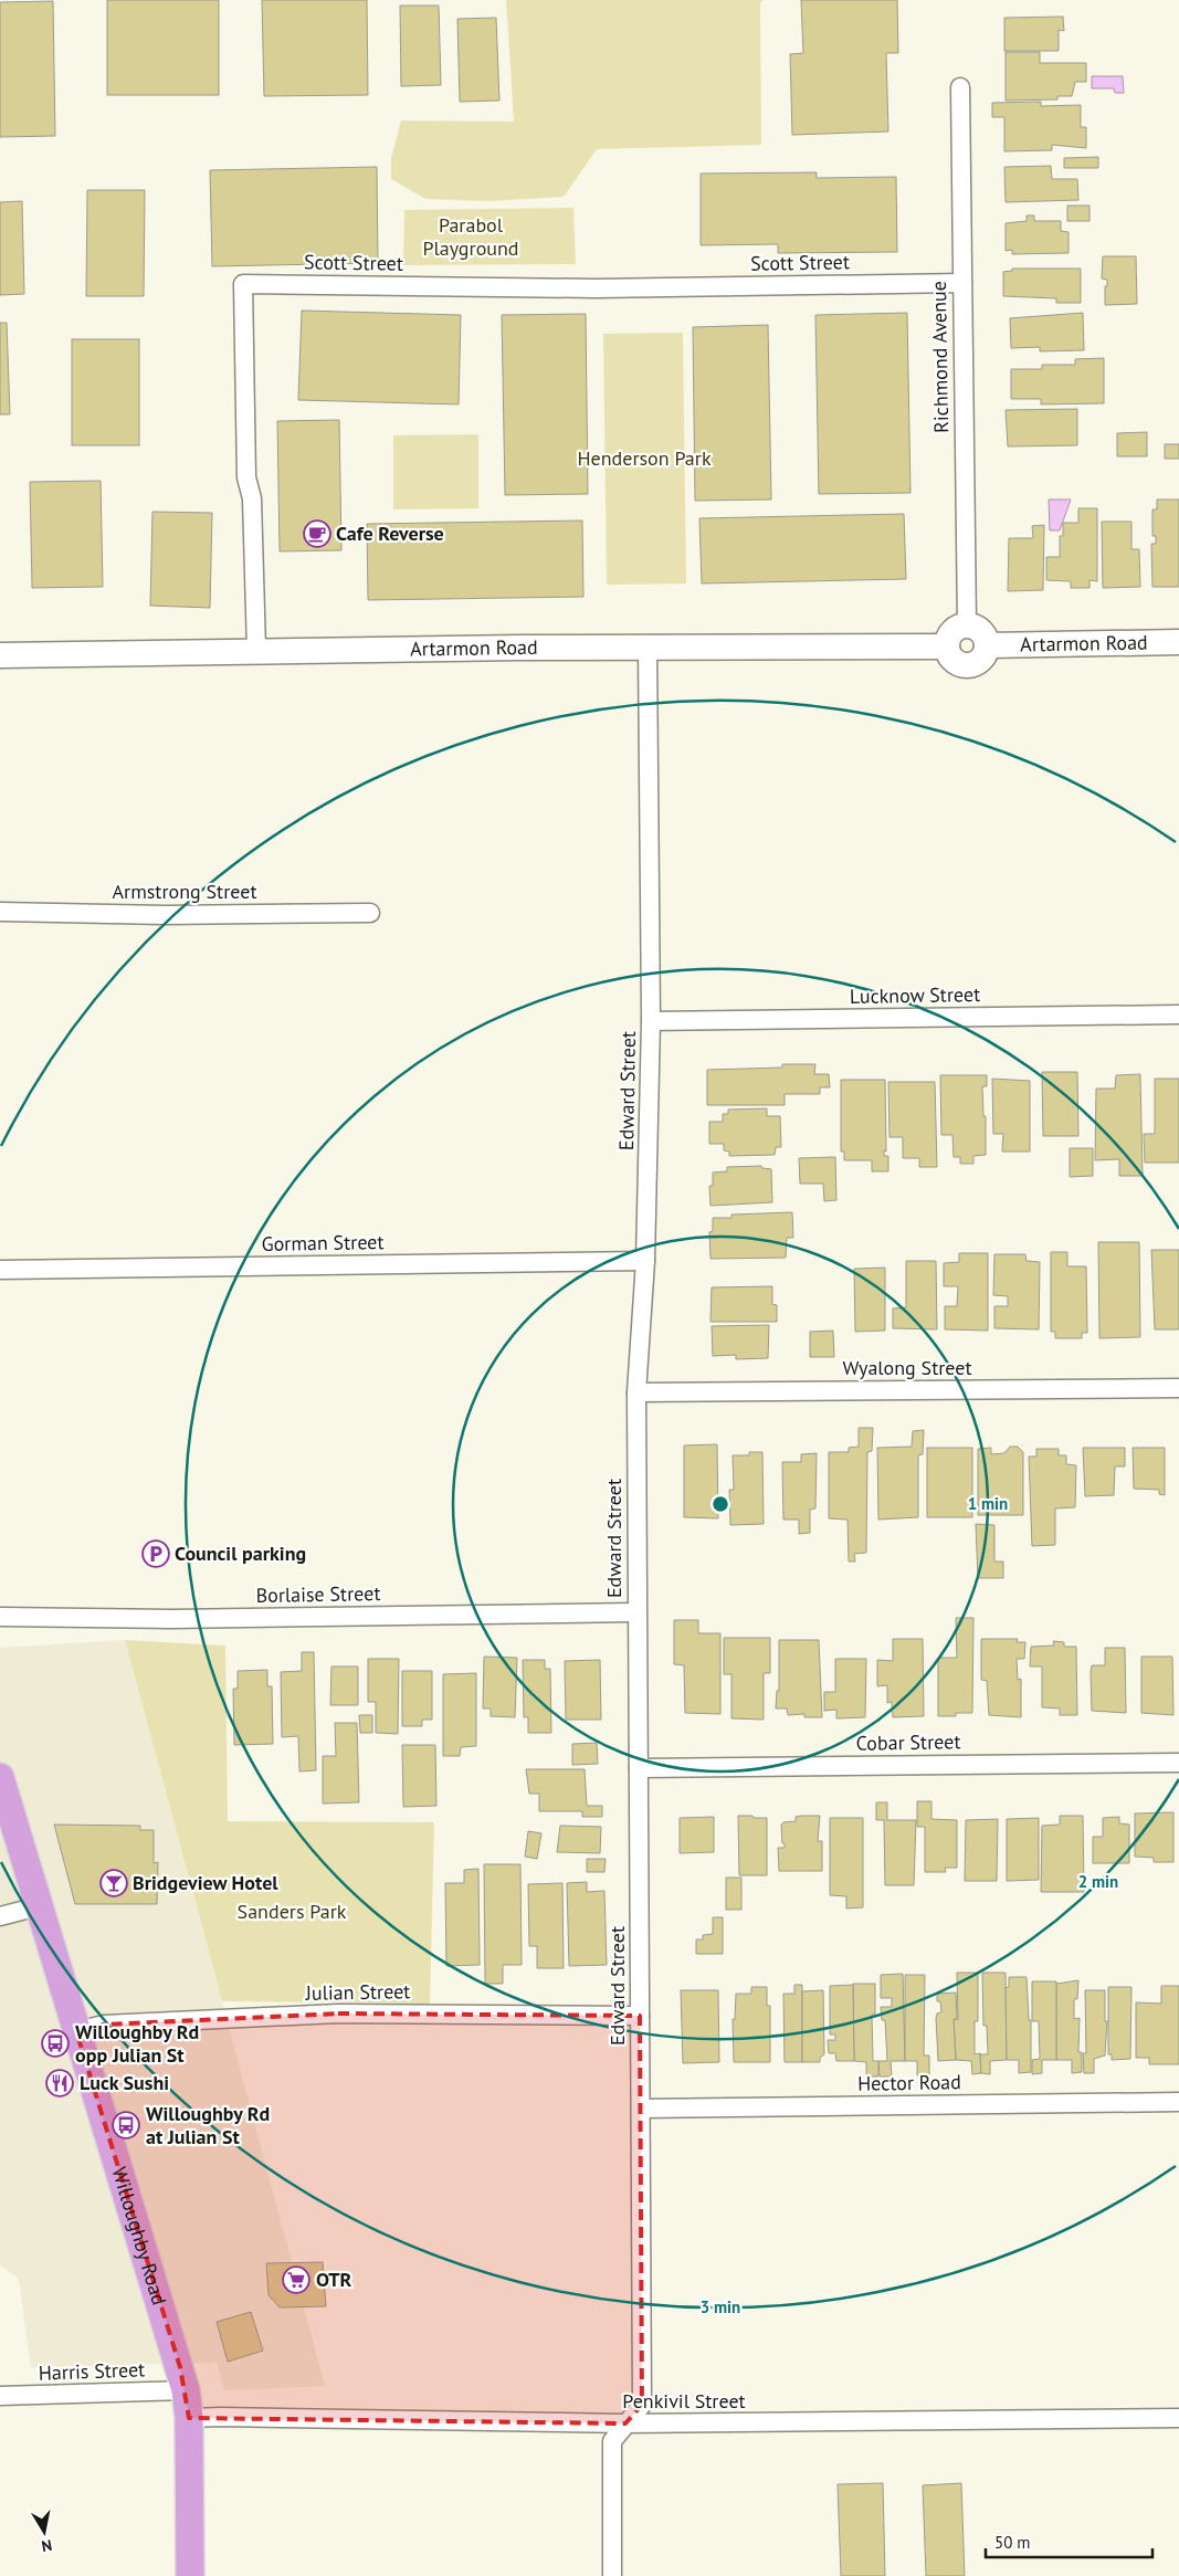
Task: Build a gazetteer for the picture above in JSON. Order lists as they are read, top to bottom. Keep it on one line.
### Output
{"streets":{"main road":["Willoughby Road"],"street":["Scott Street","Richmond Avenue","Artarmon Road","Armstrong Street","Lucknow Street","Edward Street","Gorman Street","Wyalong Street","Borlaise Street","Cobar Street","Julian Street","Hector Road","Harris Street","Penkivil Street"]},"crossings":[["Scott Street","Richmond Avenue"],["Scott Street","Artarmon Road"],["Richmond Avenue","Artarmon Road"],["Artarmon Road","Edward Street"],["Lucknow Street","Edward Street"],["Edward Street","Gorman Street"],["Edward Street","Wyalong Street"],["Edward Street","Borlaise Street"],["Edward Street","Cobar Street"],["Edward Street","Julian Street"],["Edward Street","Hector Road"],["Edward Street","Penkivil Street"],["Julian Street","Willoughby Road"],["Willoughby Road","Harris Street"],["Willoughby Road","Penkivil Street"]],"parks":["Parabol Playground","Henderson Park","Sanders Park"],"places":{"cafe":["Cafe Reverse"],"parking":["Council parking"],"bar":["Bridgeview Hotel"],"bus stop":["Willoughby Rd opp Julian St","Willoughby Rd at Julian St"],"restaurant":["Luck Sushi"],"supermarket":["OTR"]},"scale_bar":"50 m","north":"bottom","rings":["1 min","2 min","3 min"]}
